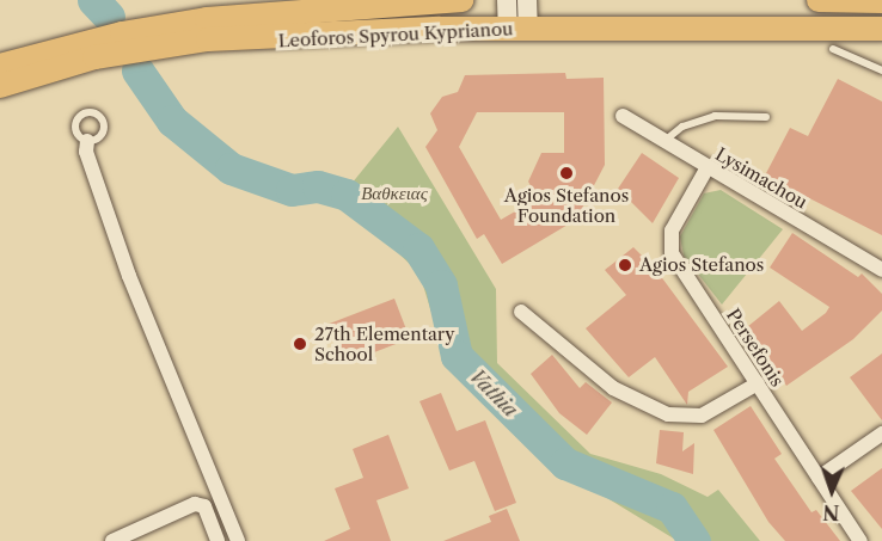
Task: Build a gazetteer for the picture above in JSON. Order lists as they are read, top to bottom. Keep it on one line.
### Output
{"streets":{"main road":["Leoforos Spyrou Kyprianou"],"street":["Lysimachou","Persefonis"]},"crossings":[["Lysimachou","Persefonis"]],"water":["Vathia"],"parks":["Βαθκειας"],"places":["Agios Stefanos Foundation","Agios Stefanos","27th Elementary School"],"north":"bottom"}
